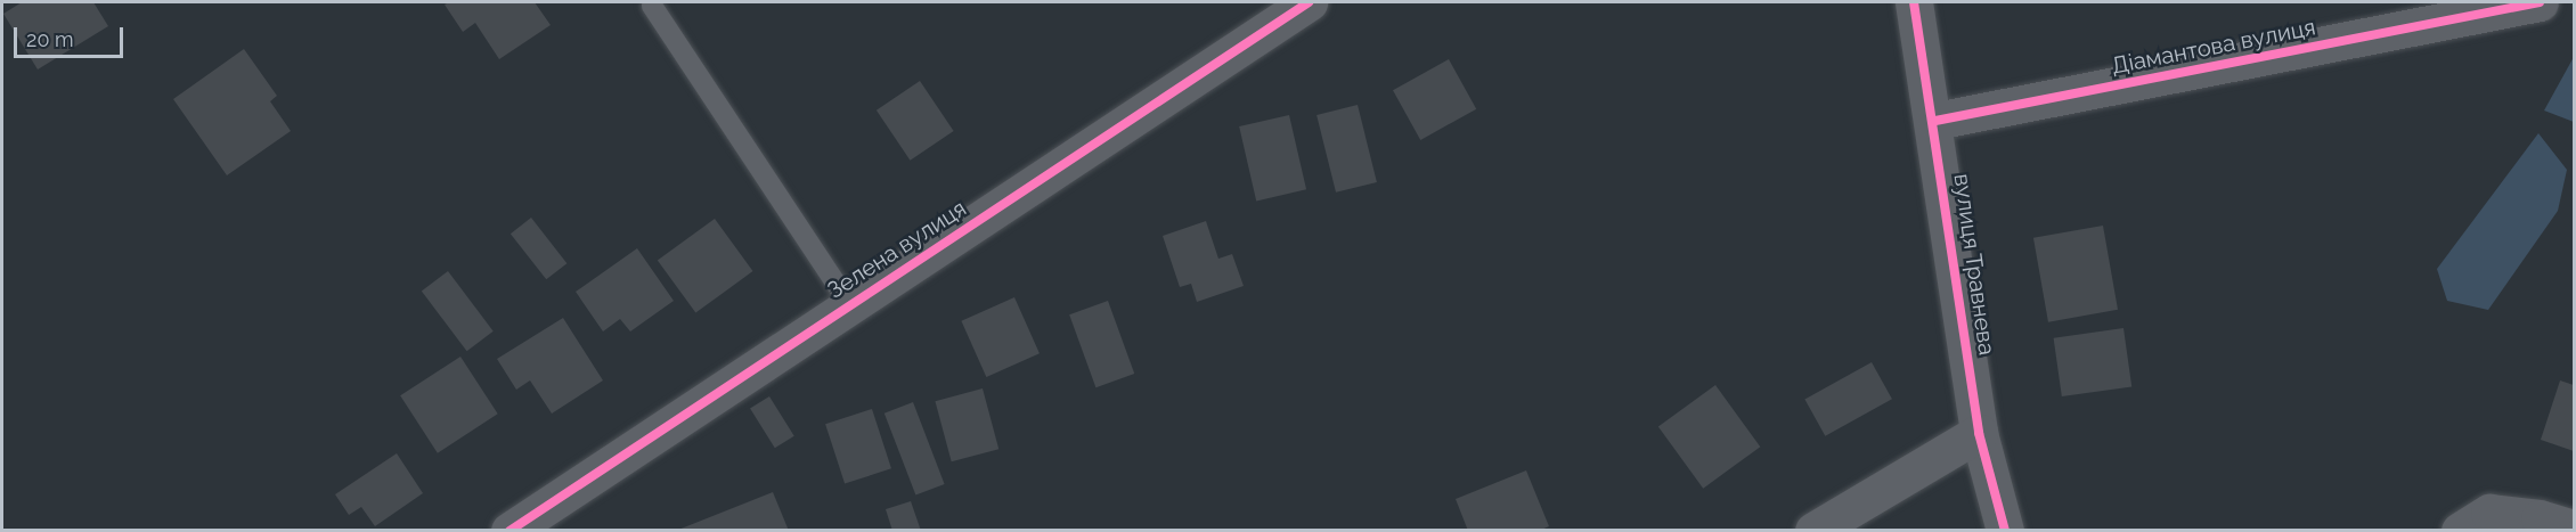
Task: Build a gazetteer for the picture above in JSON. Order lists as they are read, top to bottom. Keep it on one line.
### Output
{"streets":{"street":["Діамантова вулиця","Зелена вулиця","вулиця Травнева"]},"crossings":[["Діамантова вулиця","вулиця Травнева"]],"scale_bar":"20 m"}
